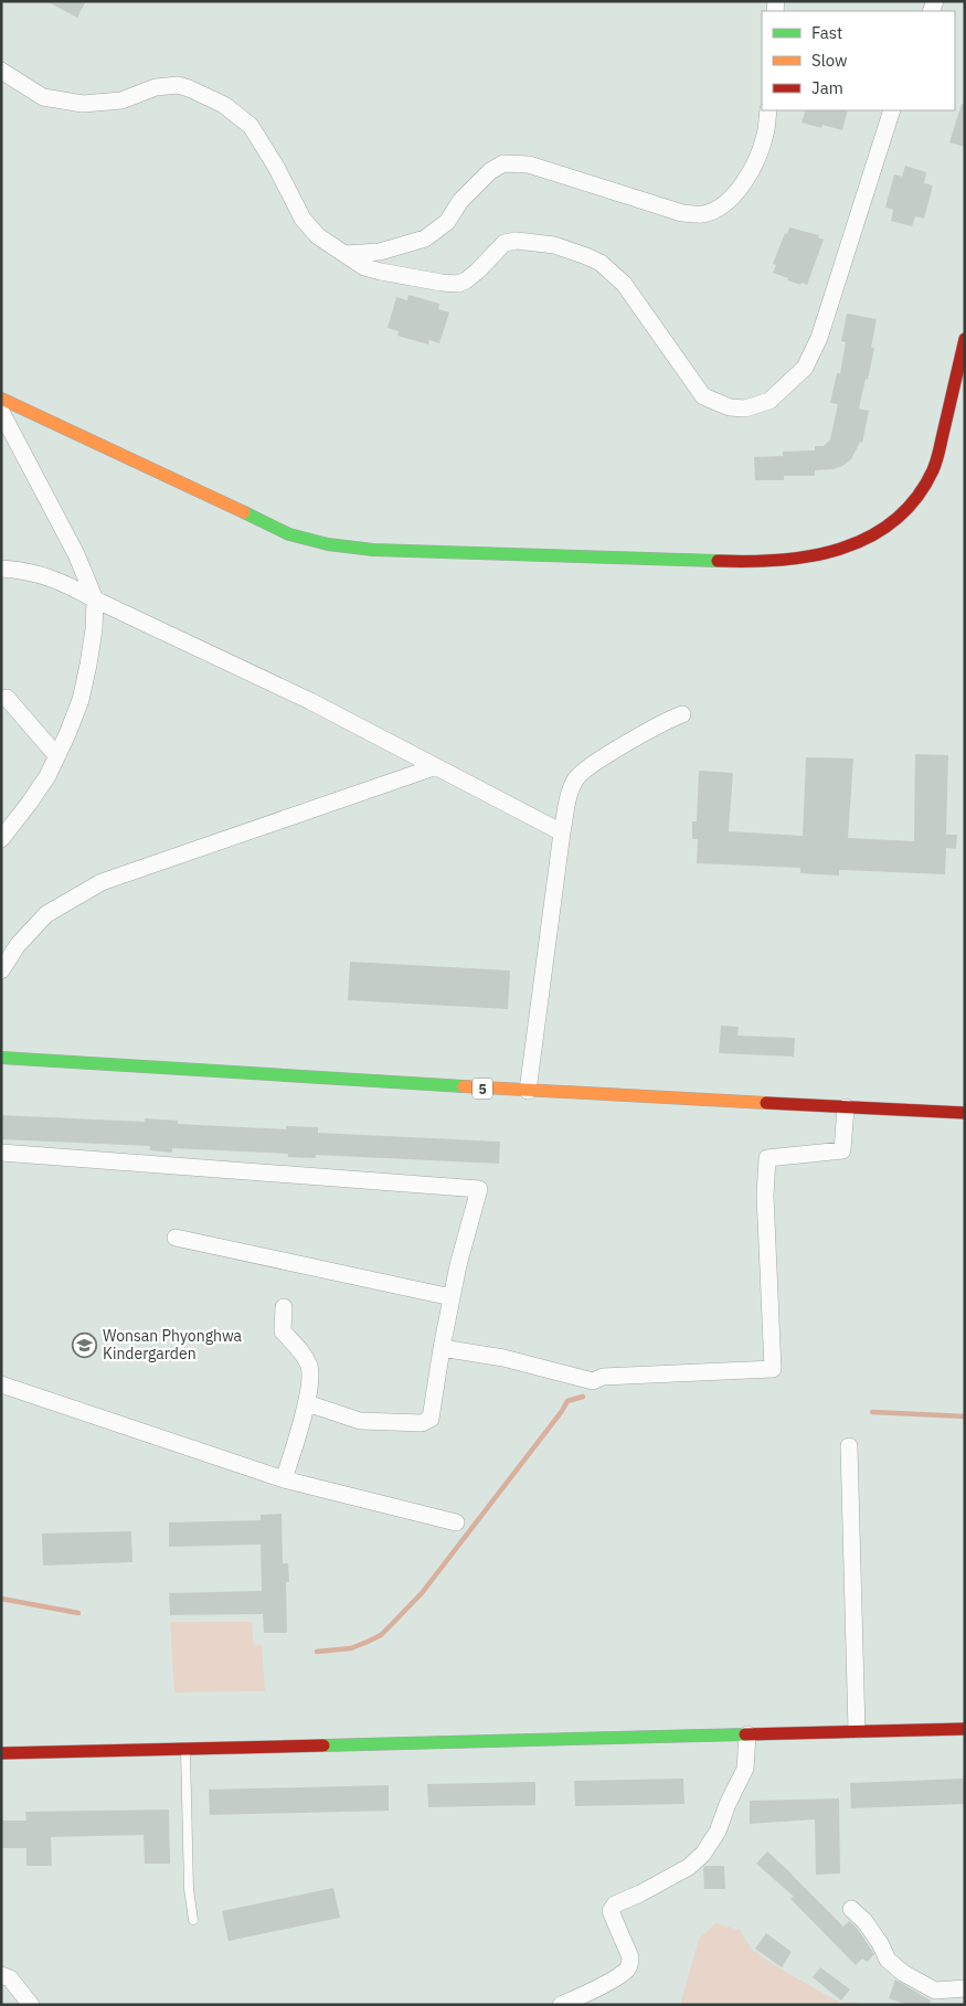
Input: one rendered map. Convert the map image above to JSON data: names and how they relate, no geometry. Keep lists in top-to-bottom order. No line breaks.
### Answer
{"streets":{"main road":["5"]},"places":{"school or university":["Wonsan Phyonghwa Kindergarden"]},"legend":["Fast","Slow","Jam"]}
